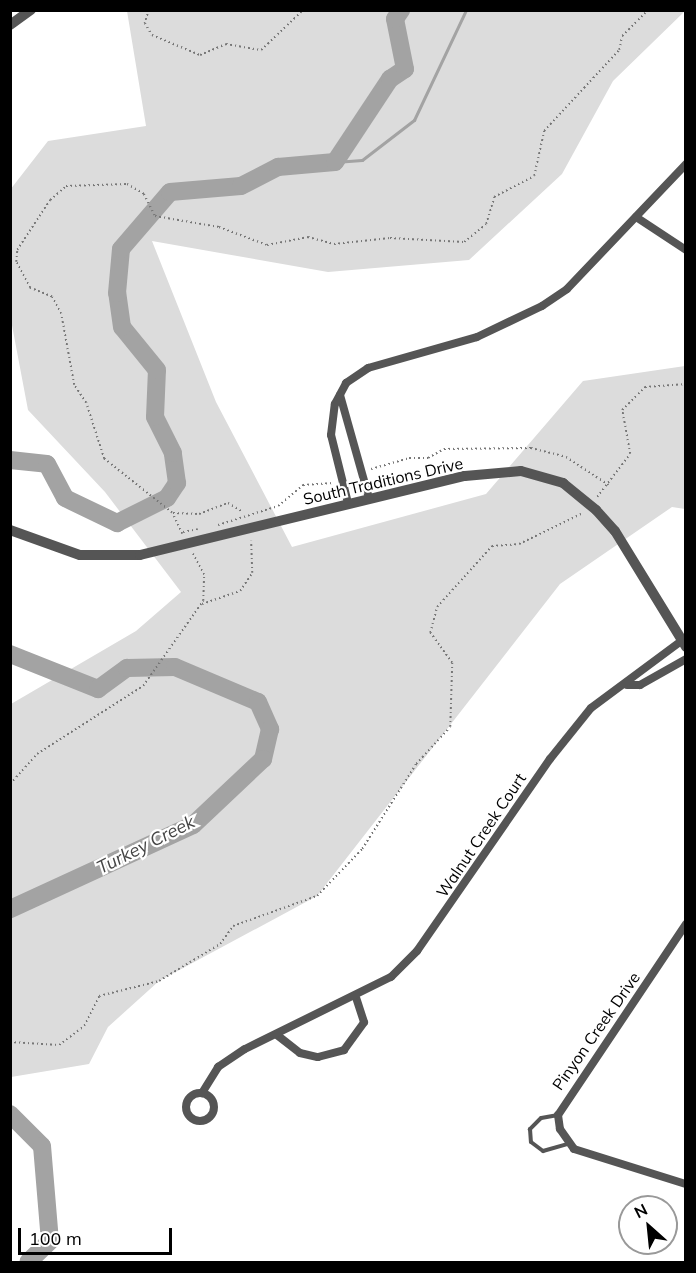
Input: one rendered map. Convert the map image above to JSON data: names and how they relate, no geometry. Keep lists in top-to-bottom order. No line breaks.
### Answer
{"streets":{"street":["South Traditions Drive","Walnut Creek Court","Pinyon Creek Drive"]},"crossings":[["South Traditions Drive","Walnut Creek Court"]],"water":["Turkey Creek"],"scale_bar":"100 m","north":"top left"}
